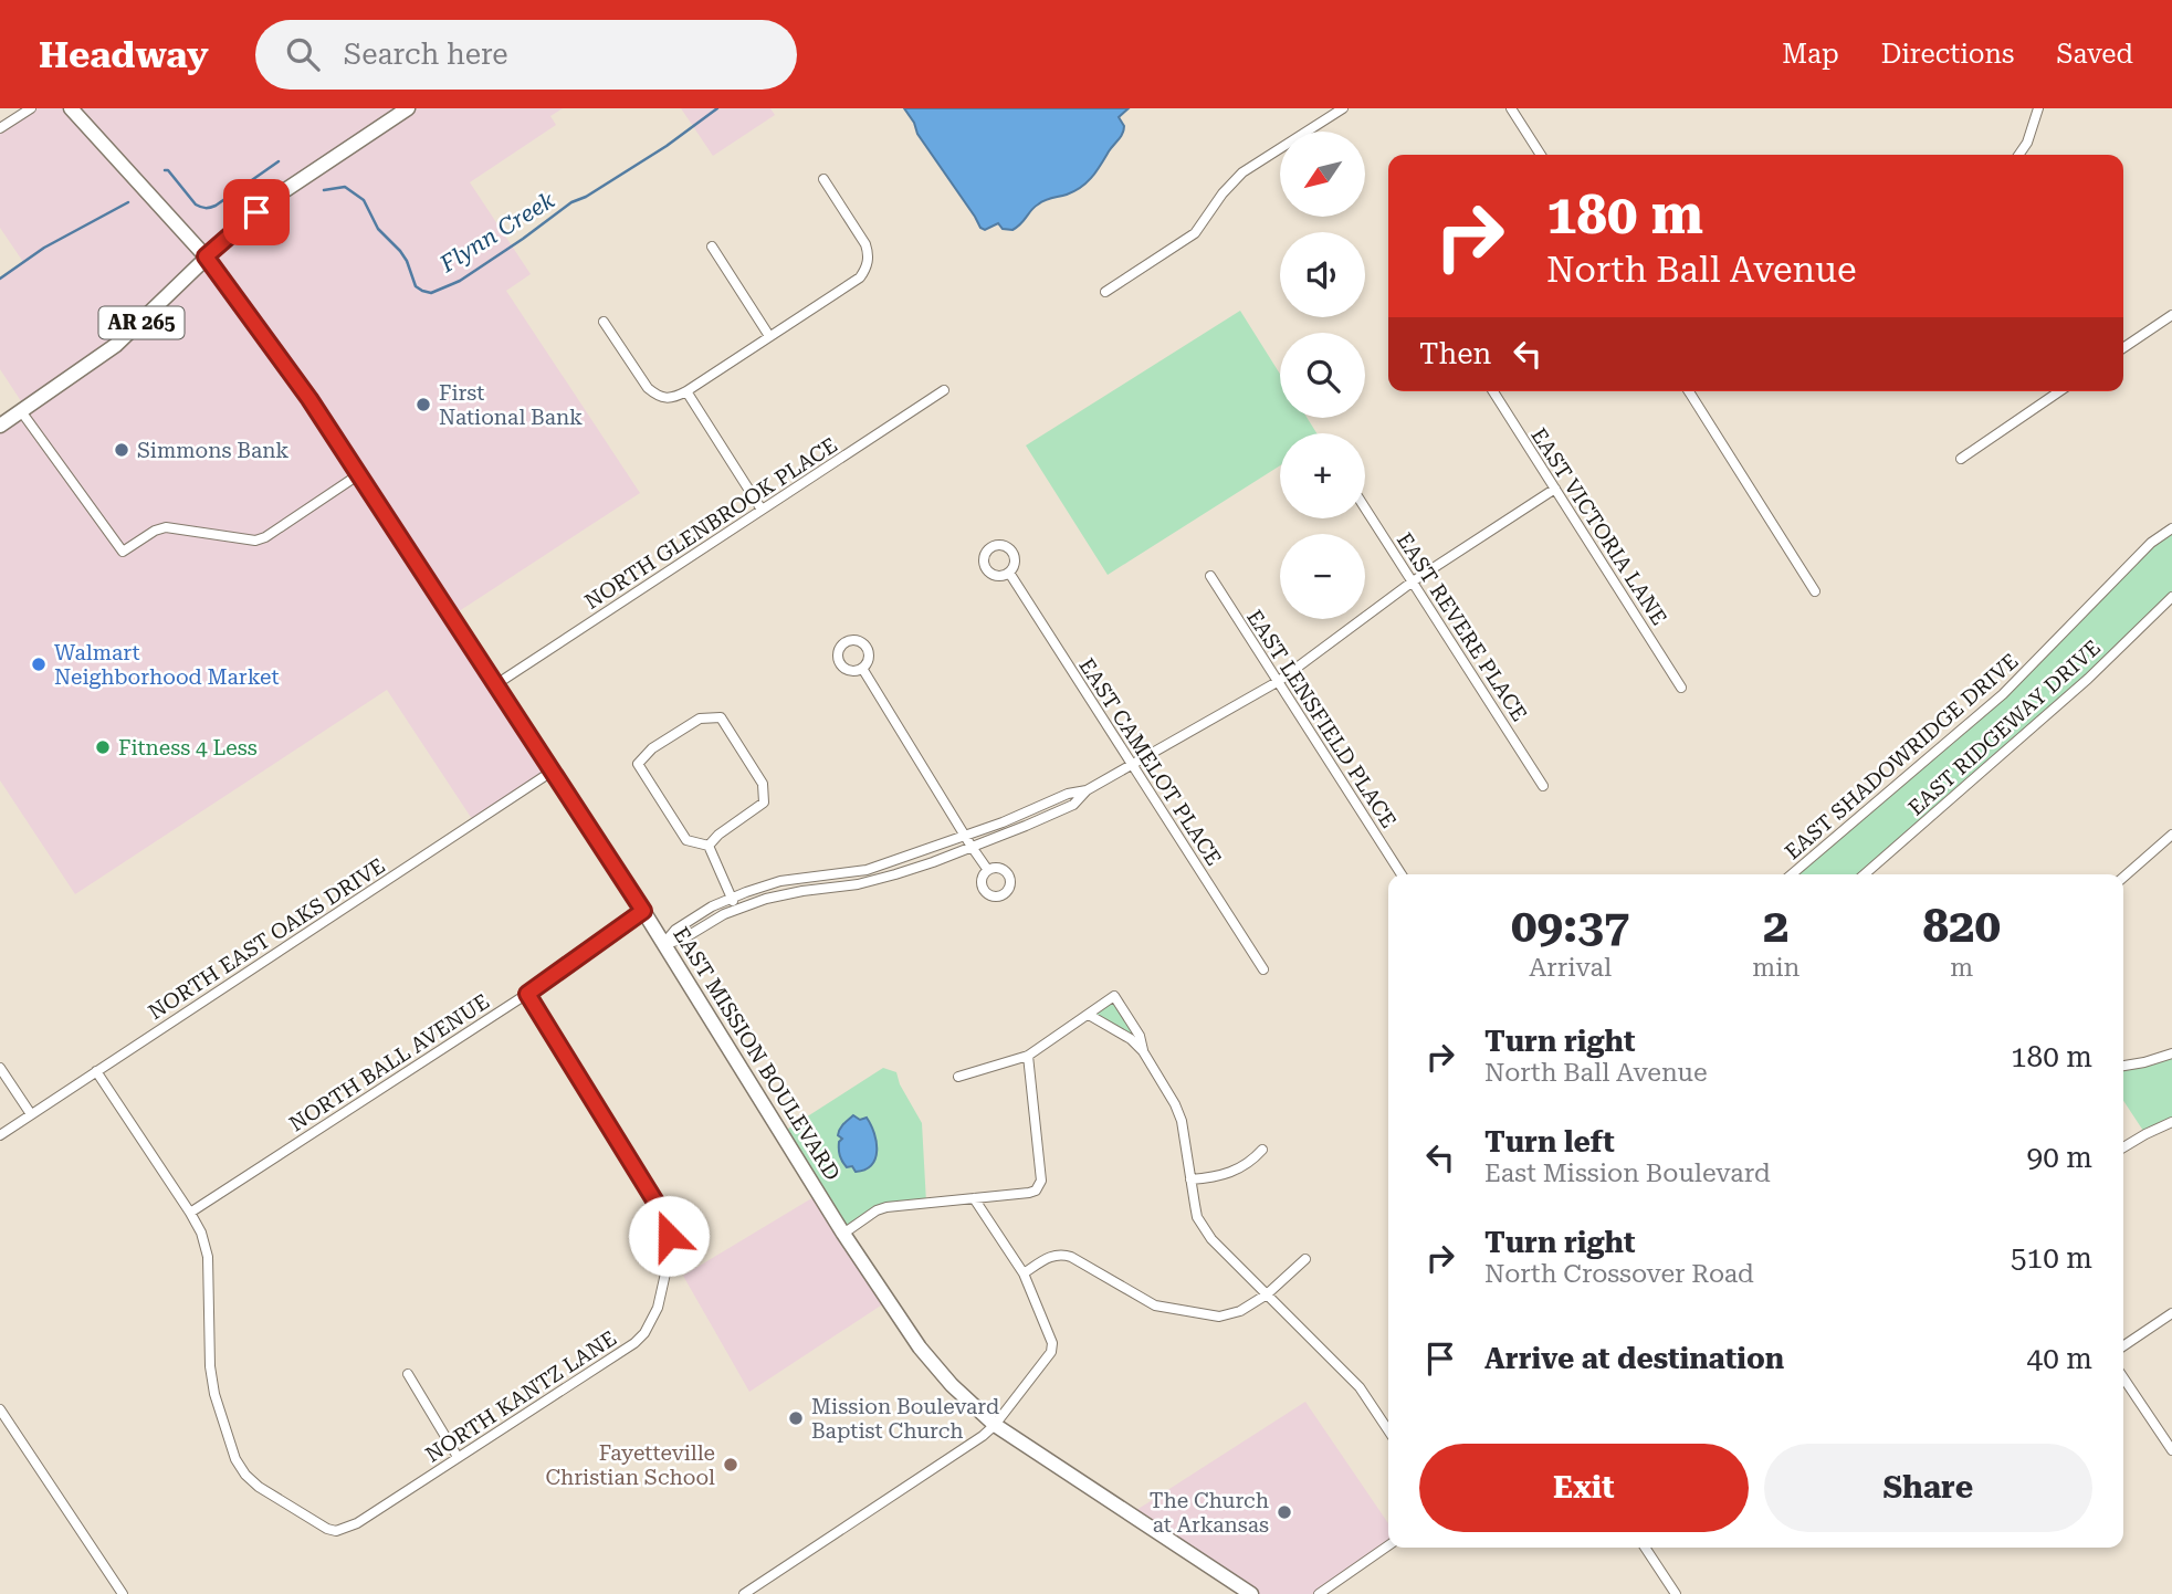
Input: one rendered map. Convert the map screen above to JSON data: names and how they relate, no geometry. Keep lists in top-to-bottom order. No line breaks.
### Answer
{"streets":{"main road":["AR 265","EAST MISSION BOULEVARD"],"street":["NORTH GLENBROOK PLACE","EAST VICTORIA LANE","EAST REVERE PLACE","EAST LENSFIELD PLACE","EAST RIDGEWAY DRIVE","EAST SHADOWRIDGE DRIVE","EAST CAMELOT PLACE","NORTH EAST OAKS DRIVE","NORTH BALL AVENUE","NORTH KANTZ LANE"]},"crossings":[["AR 265","EAST MISSION BOULEVARD"],["NORTH GLENBROOK PLACE","EAST MISSION BOULEVARD"],["NORTH EAST OAKS DRIVE","EAST MISSION BOULEVARD"],["EAST MISSION BOULEVARD","NORTH BALL AVENUE"],["NORTH BALL AVENUE","NORTH KANTZ LANE"]],"water":["Flynn Creek"],"places":["First National Bank","Simmons Bank","Walmart Neighborhood Market","Fitness 4 Less","Mission Boulevard Baptist Church","Fayetteville Christian School","The Church at Arkansas"],"north":"bottom left","page":{"header":"Headway","search":"Search here","nav":["Map","Directions","Saved"],"map_buttons":["+","−"],"turn":["180 m","North Ball Avenue"],"then":"Then","eta":["09:37","Arrival","2","min","820","m"],"list":[{"name":"Turn right","note":"North Ball Avenue","value":"180 m"},{"name":"Turn left","note":"East Mission Boulevard","value":"90 m"},{"name":"Turn right","note":"North Crossover Road","value":"510 m"},{"name":"Arrive at destination","value":"40 m"}],"buttons":["Exit","Share"]}}
